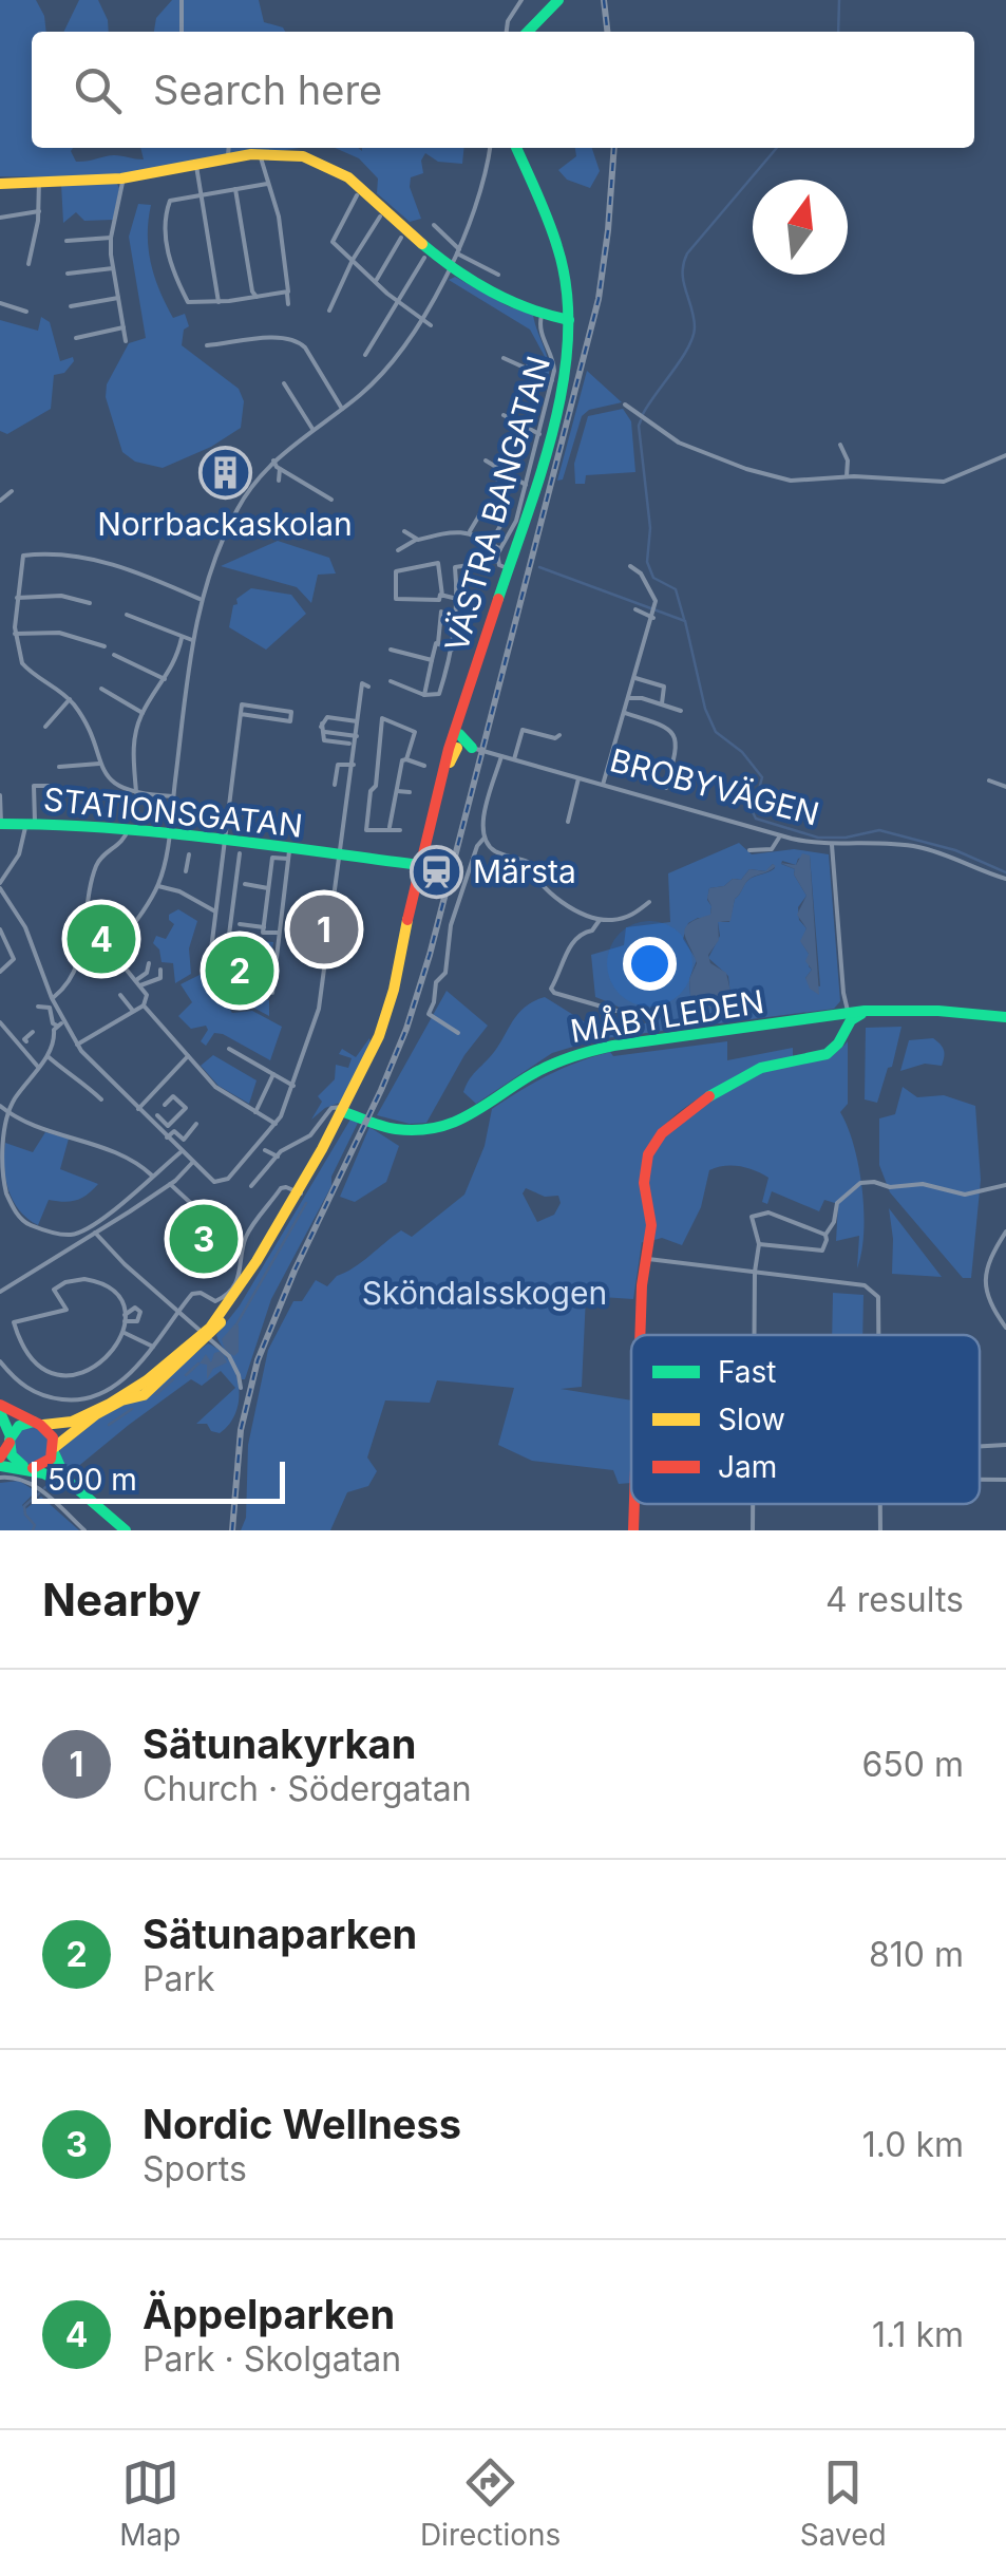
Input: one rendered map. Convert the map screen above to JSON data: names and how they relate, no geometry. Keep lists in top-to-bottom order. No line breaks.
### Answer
{"streets":{"street":["VÄSTRA BANGATAN","BROBYVÄGEN","STATIONSGATAN","MÅBYLEDEN"]},"crossings":[["VÄSTRA BANGATAN","BROBYVÄGEN"],["VÄSTRA BANGATAN","STATIONSGATAN"],["VÄSTRA BANGATAN","MÅBYLEDEN"]],"parks":["Sköndalsskogen"],"places":{"building":["Norrbackaskolan"],"station":["Märsta"]},"legend":["Fast","Slow","Jam"],"scale_bar":"500 m","north":"top","page":{"search":"Search here","pins":["1","4","2","3"],"scale":"500 m","heading":["Nearby","4 results"],"list":[{"mark":"1","name":"Sätunakyrkan","note":"Church · Södergatan","value":"650 m"},{"mark":"2","name":"Sätunaparken","note":"Park","value":"810 m"},{"mark":"3","name":"Nordic Wellness","note":"Sports","value":"1.0 km"},{"mark":"4","name":"Äppelparken","note":"Park · Skolgatan","value":"1.1 km"}],"nav":["Map","Directions","Saved"]}}
